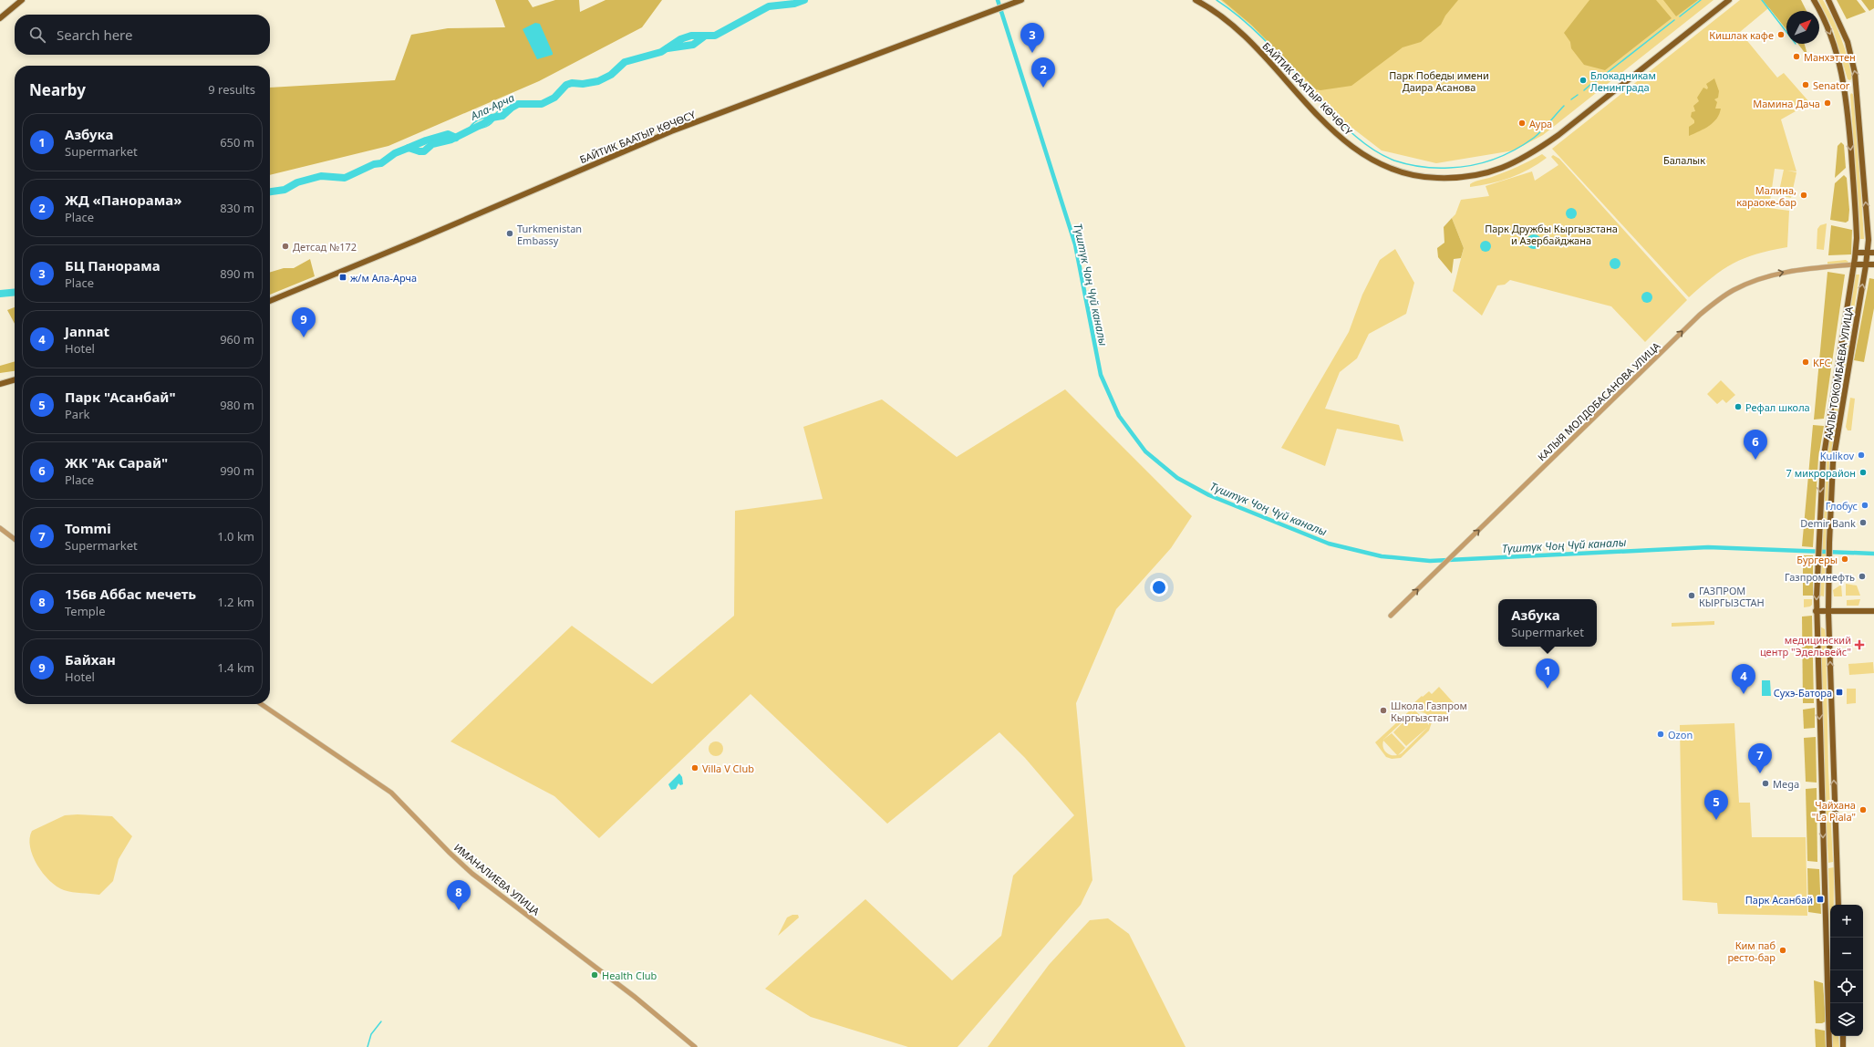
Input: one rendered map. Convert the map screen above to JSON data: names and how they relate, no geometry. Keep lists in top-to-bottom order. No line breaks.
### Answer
{"streets":{"main road":["БАЙТИК БААТЫР КӨЧӨСҮ","ААЛЫ ТОКОМБАЕВА УЛИЦА"],"street":["КАЛЫЯ МОЛДОБАСАНОВА УЛИЦА","ИМАНАЛИЕВА УЛИЦА"]},"crossings":[["ААЛЫ ТОКОМБАЕВА УЛИЦА","КАЛЫЯ МОЛДОБАСАНОВА УЛИЦА"]],"one_way":["КАЛЫЯ МОЛДОБАСАНОВА УЛИЦА"],"water":["Ала-Арча","Түштүк Чоң Чүй каналы"],"parks":["Парк Победы имени Даира Асанова","Балалык","Парк Дружбы Кыргызстана и Азербайджана"],"places":{"other":["Кишлак кафе","Манхэттен","Блокадникам Ленинграда","Senator","Мамина Дача","Аура","Малина, караоке-бар","Turkmenistan Embassy","Детсад №172","KFC","Рефал школа","Kulikov","7 микрорайон","Глобус","Demir Bank","Бургеры","Газпромнефть","ГАЗПРОМ КЫРГЫЗСТАН","Школа Газпром Кыргызстан","Ozon","Villa V Club","Mega","Чайхана \"La Piala\"","Ким паб ресто-бар","Health Club"],"transit":["ж/м Ала-Арча","Сухэ-Батора","Парк Асанбай"],"health":["медицинский центр \"Эдельвейс\""]},"north":"top right","page":{"search":"Search here","pins":["3","2","9","6","1","4","7","5","8"],"heading":["Nearby","9 results"],"list":[{"mark":"1","name":"Азбука","note":"Supermarket","value":"650 m"},{"mark":"2","name":"ЖД «Панорама»","note":"Place","value":"830 m"},{"mark":"3","name":"БЦ Панорама","note":"Place","value":"890 m"},{"mark":"4","name":"Jannat","note":"Hotel","value":"960 m"},{"mark":"5","name":"Парк \"Асанбай\"","note":"Park","value":"980 m"},{"mark":"6","name":"ЖК \"Ак Сарай\"","note":"Place","value":"990 m"},{"mark":"7","name":"Tommi","note":"Supermarket","value":"1.0 km"},{"mark":"8","name":"156в Аббас мечеть","note":"Temple","value":"1.2 km"},{"mark":"9","name":"Байхан","note":"Hotel","value":"1.4 km"}],"popup":["Азбука","Supermarket"],"map_buttons":["+","−"]}}
